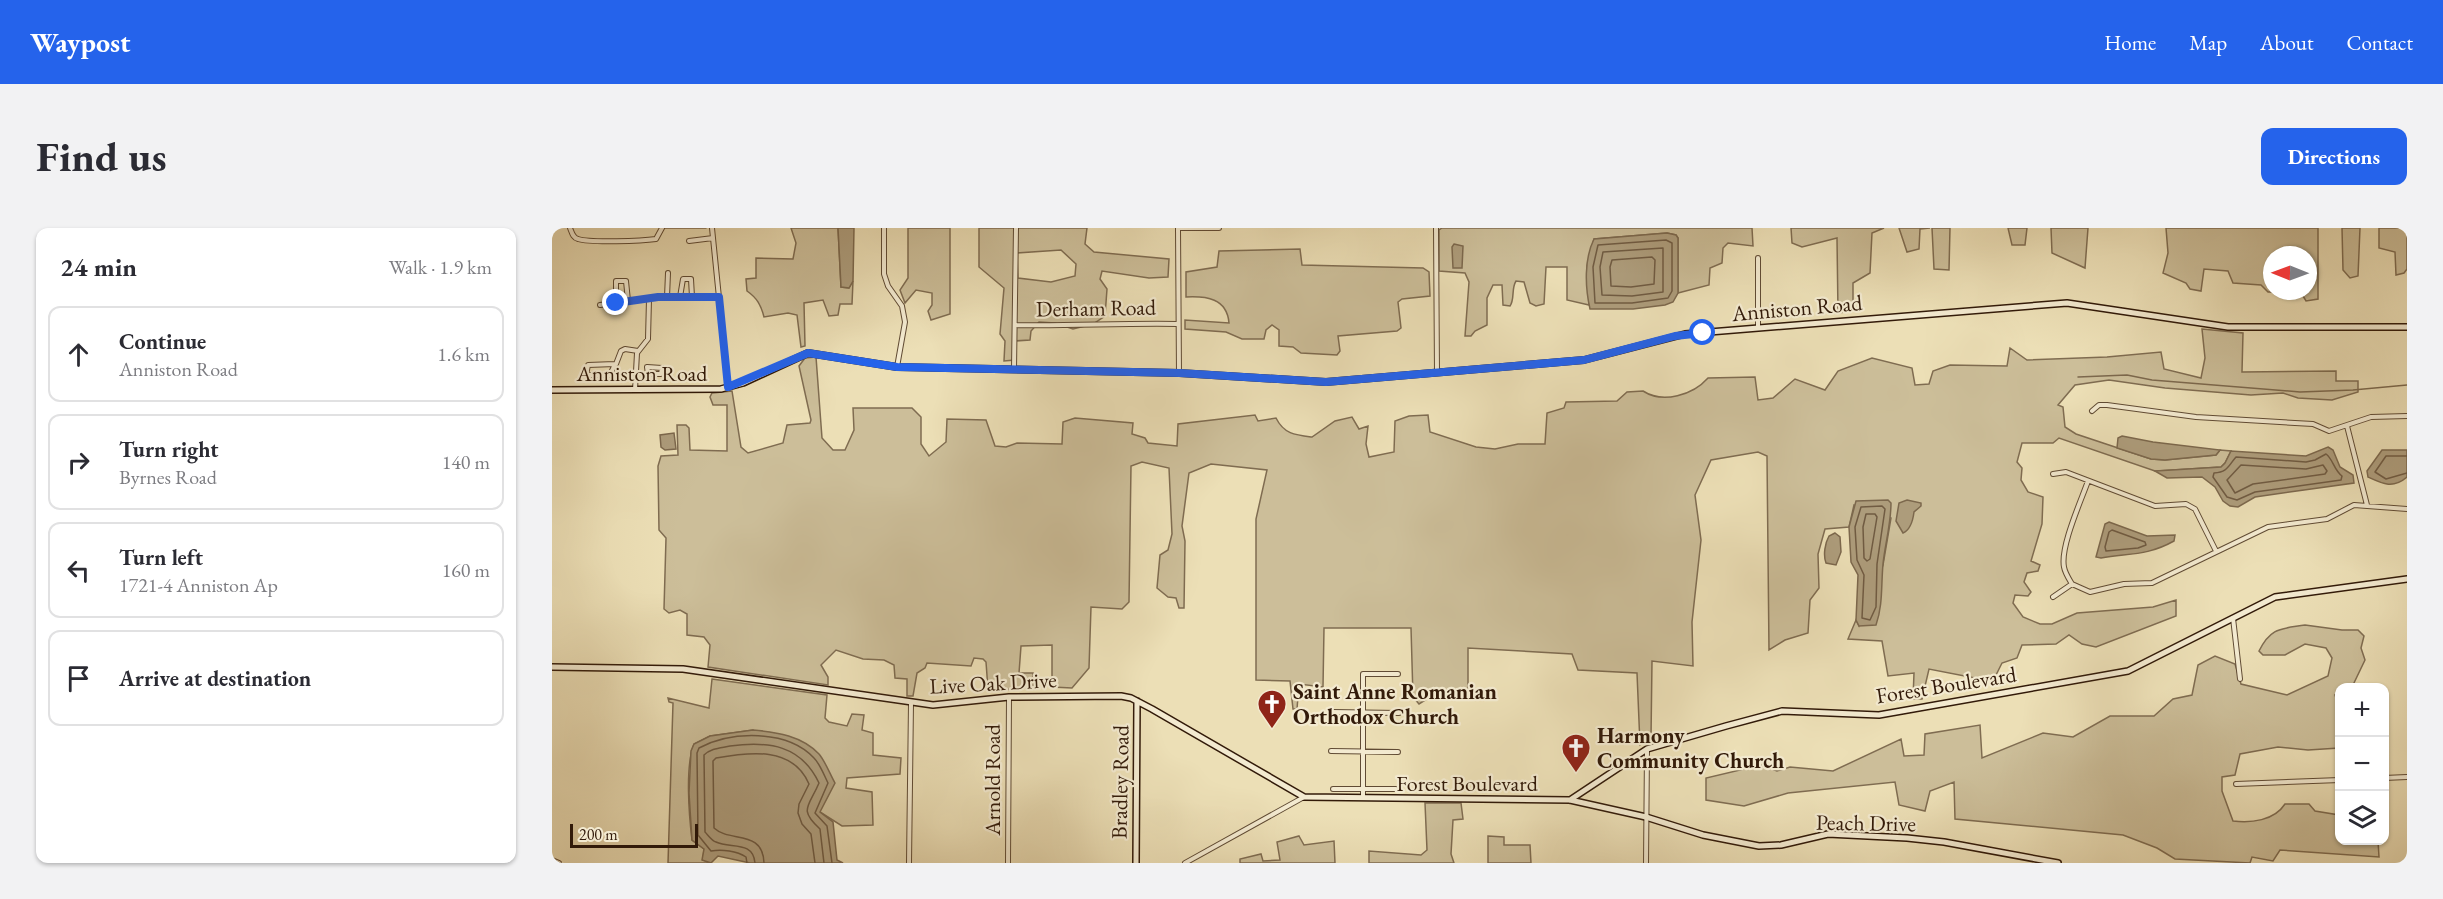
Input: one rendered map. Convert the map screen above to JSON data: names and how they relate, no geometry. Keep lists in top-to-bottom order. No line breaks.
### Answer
{"streets":{"street":["Derham Road","Anniston Road","Live Oak Drive","Forest Boulevard","Arnold Road","Bradley Road","Peach Drive"]},"crossings":[["Live Oak Drive","Forest Boulevard"],["Live Oak Drive","Arnold Road"],["Live Oak Drive","Bradley Road"],["Forest Boulevard","Peach Drive"]],"places":{"church":["Saint Anne Romanian Orthodox Church","Harmony Community Church"]},"scale_bar":"200 m","north":"left","page":{"header":"Waypost","nav":["Home","Map","About","Contact"],"buttons":"Directions","title":"Find us","heading":["24 min","Walk · 1.9 km"],"list":[["Continue","Anniston Road","1.6 km"],["Turn right","Byrnes Road","140 m"],["Turn left","1721-4 Anniston Ap","160 m"],"Arrive at destination"],"map_buttons":["+","−"],"scale":"200 m"}}
